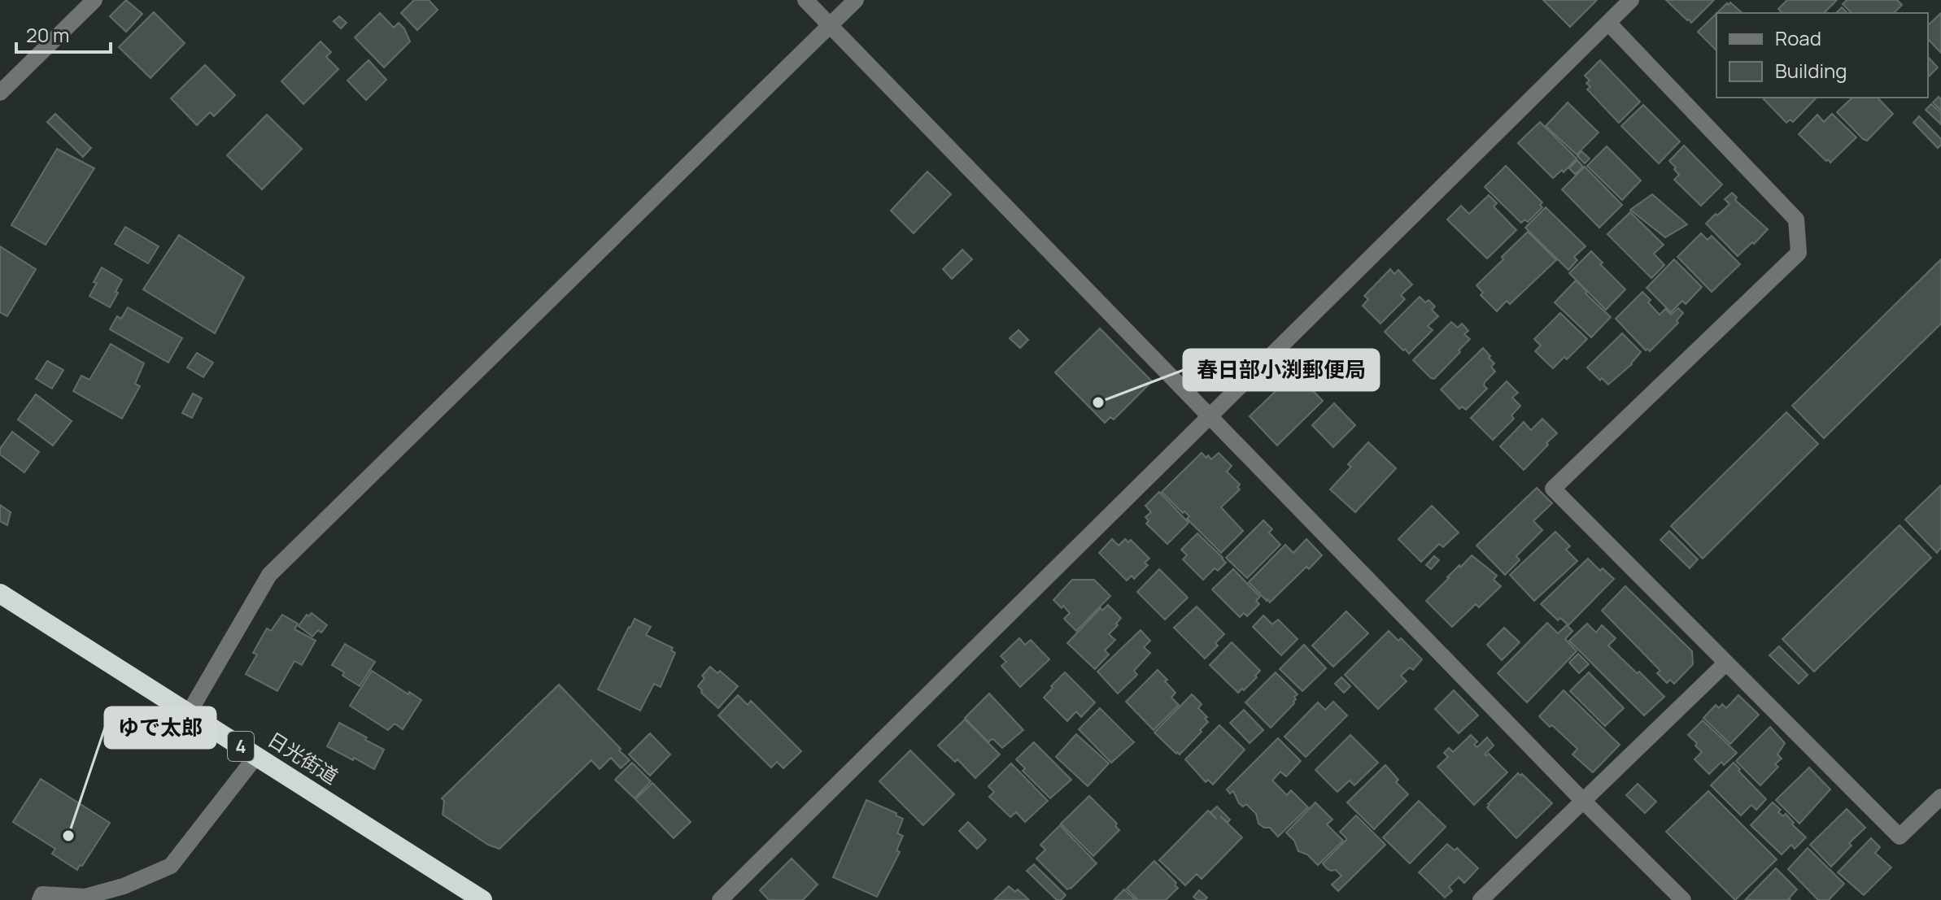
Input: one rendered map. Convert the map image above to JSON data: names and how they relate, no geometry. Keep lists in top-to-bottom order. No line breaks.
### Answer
{"streets":{"highway":["4","日光街道"]},"places":["春日部小渕郵便局","ゆで太郎"],"legend":["Road","Building"],"scale_bar":"20 m"}
